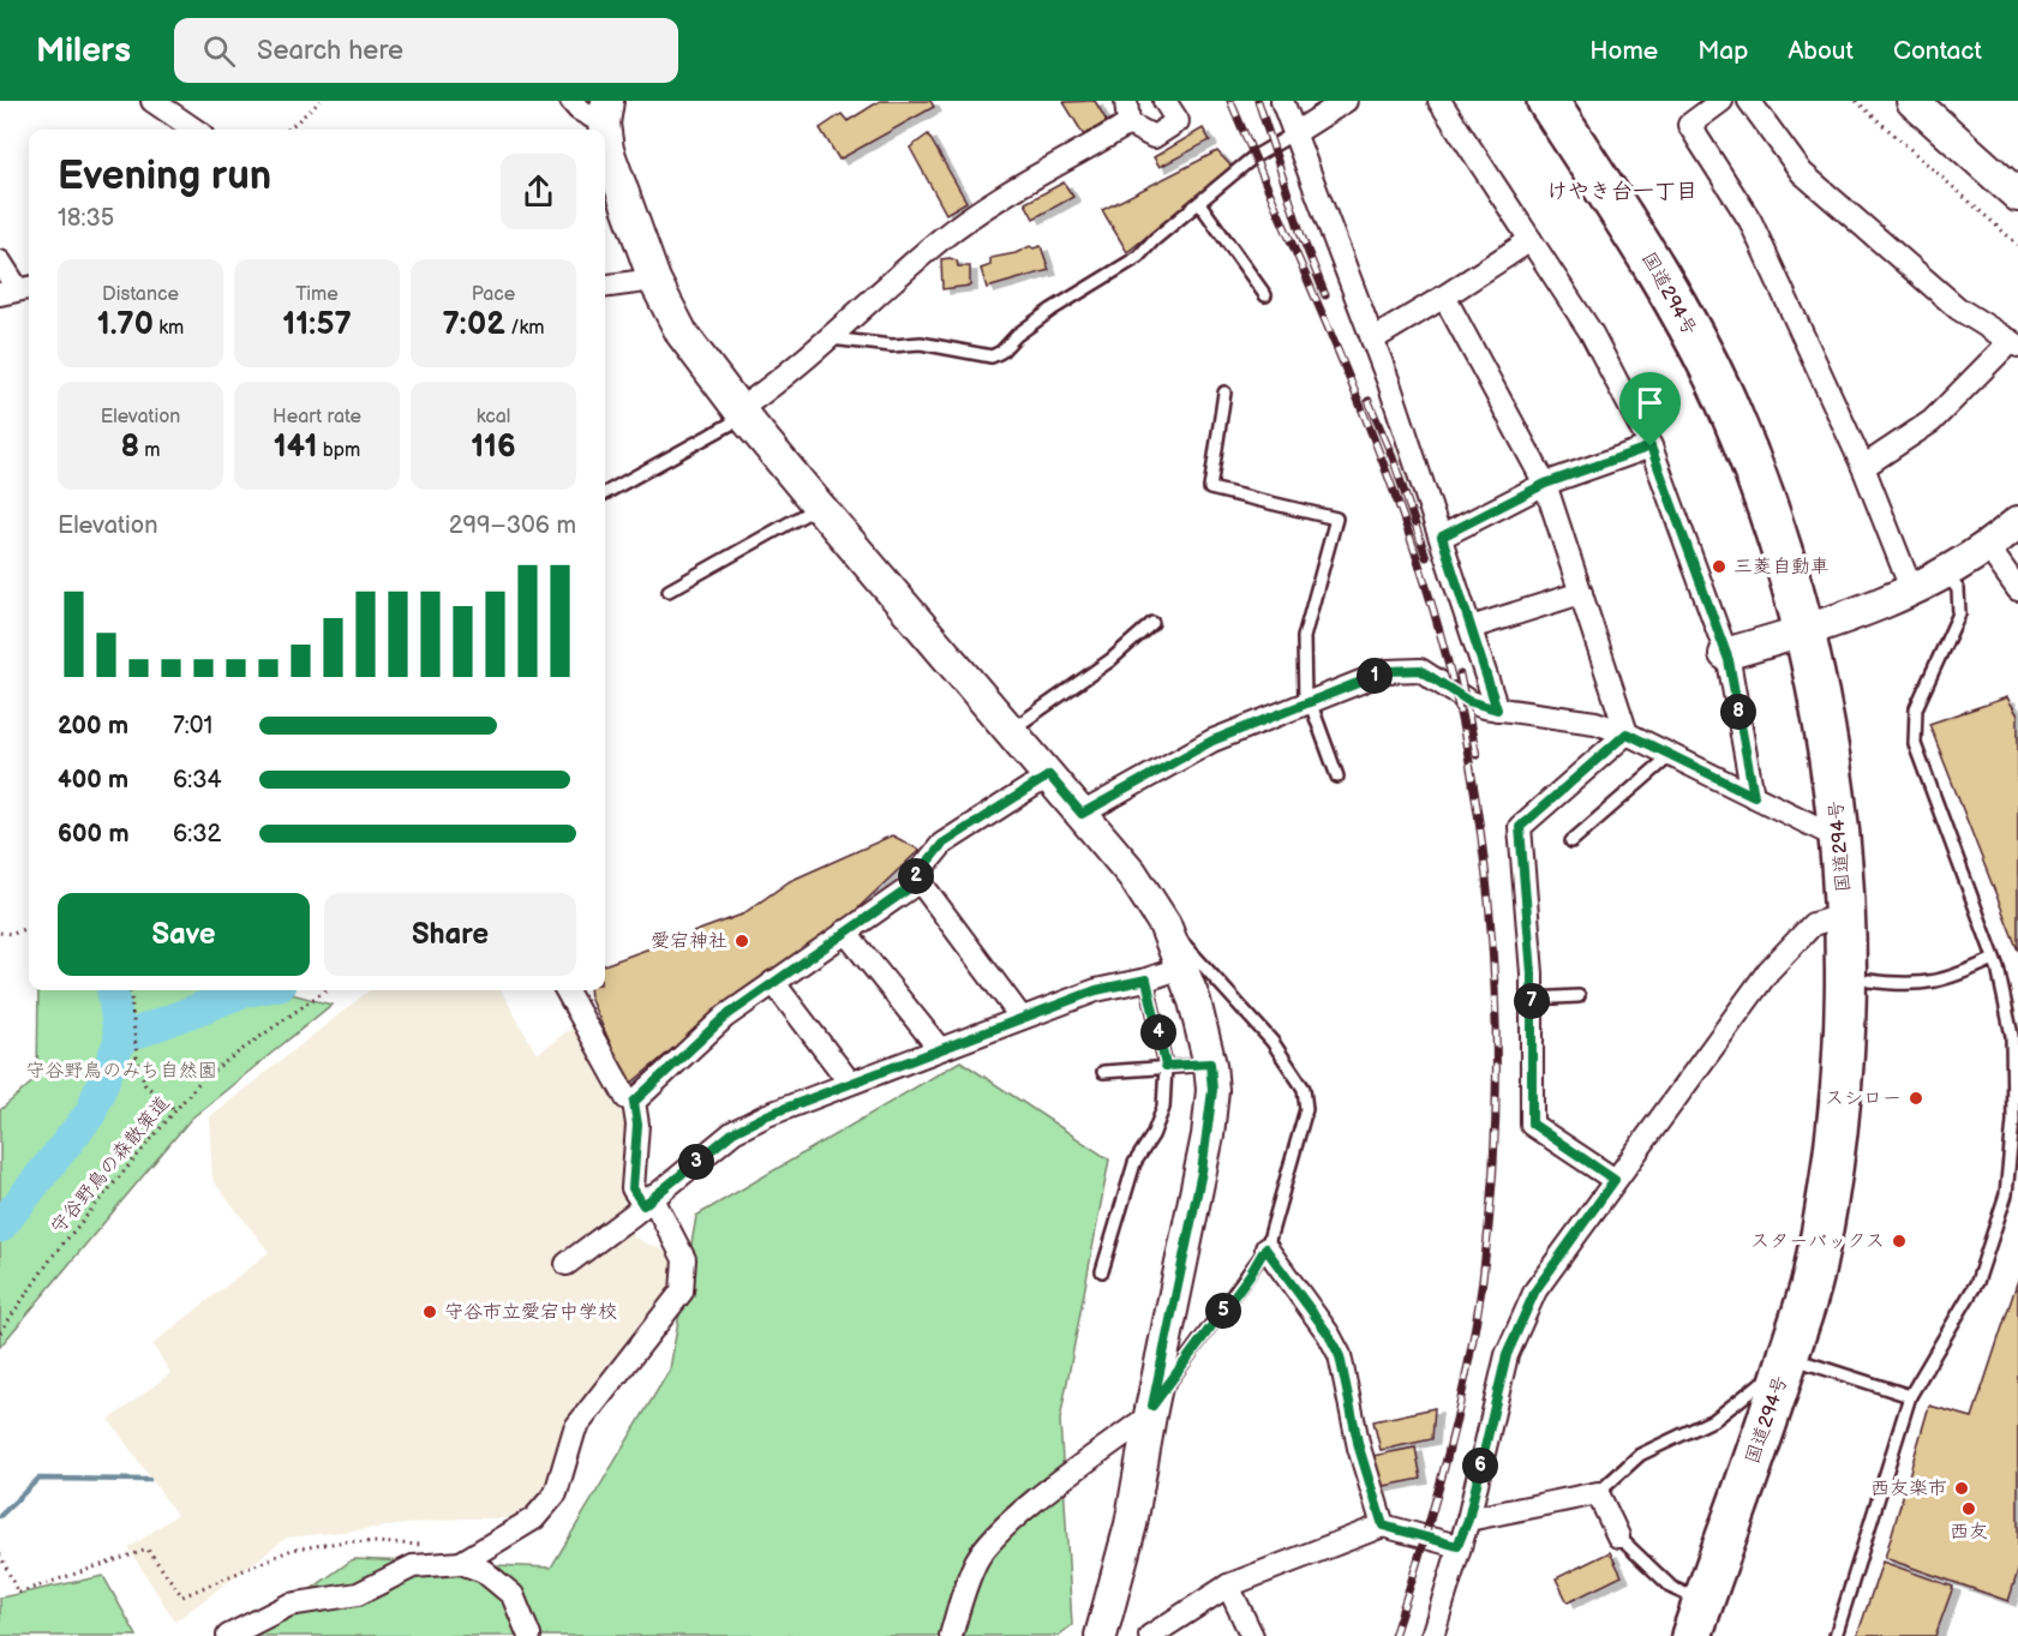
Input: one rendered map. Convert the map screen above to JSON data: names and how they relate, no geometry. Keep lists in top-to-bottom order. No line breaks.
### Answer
{"streets":{"highway":["国道294号"],"path":["守谷野鳥の森散策道"]},"districts":["けやき台一丁目"],"parks":["守谷野鳥のみち自然園"],"places":["三菱自動車","愛宕神社","スシロー","スターバックス","守谷市立愛宕中学校","西友楽市","西友"],"page":{"header":"Milers","search":"Search here","nav":["Home","Map","About","Contact"],"heading":["Evening run","18:35"],"stats":[["Distance","1.70 km"],["Time","11:57"],["Pace","7:02 /km"],["Elevation","8 m"],["Heart rate","141 bpm"],["kcal","116"]],"chart":["Elevation","299–306 m"],"pins":["1","8","2","7","4","3","5","6"],"list":[{"name":"200 m","note":"7:01"},{"name":"400 m","note":"6:34"},{"name":"600 m","note":"6:32"}],"buttons":["Save","Share"]}}
